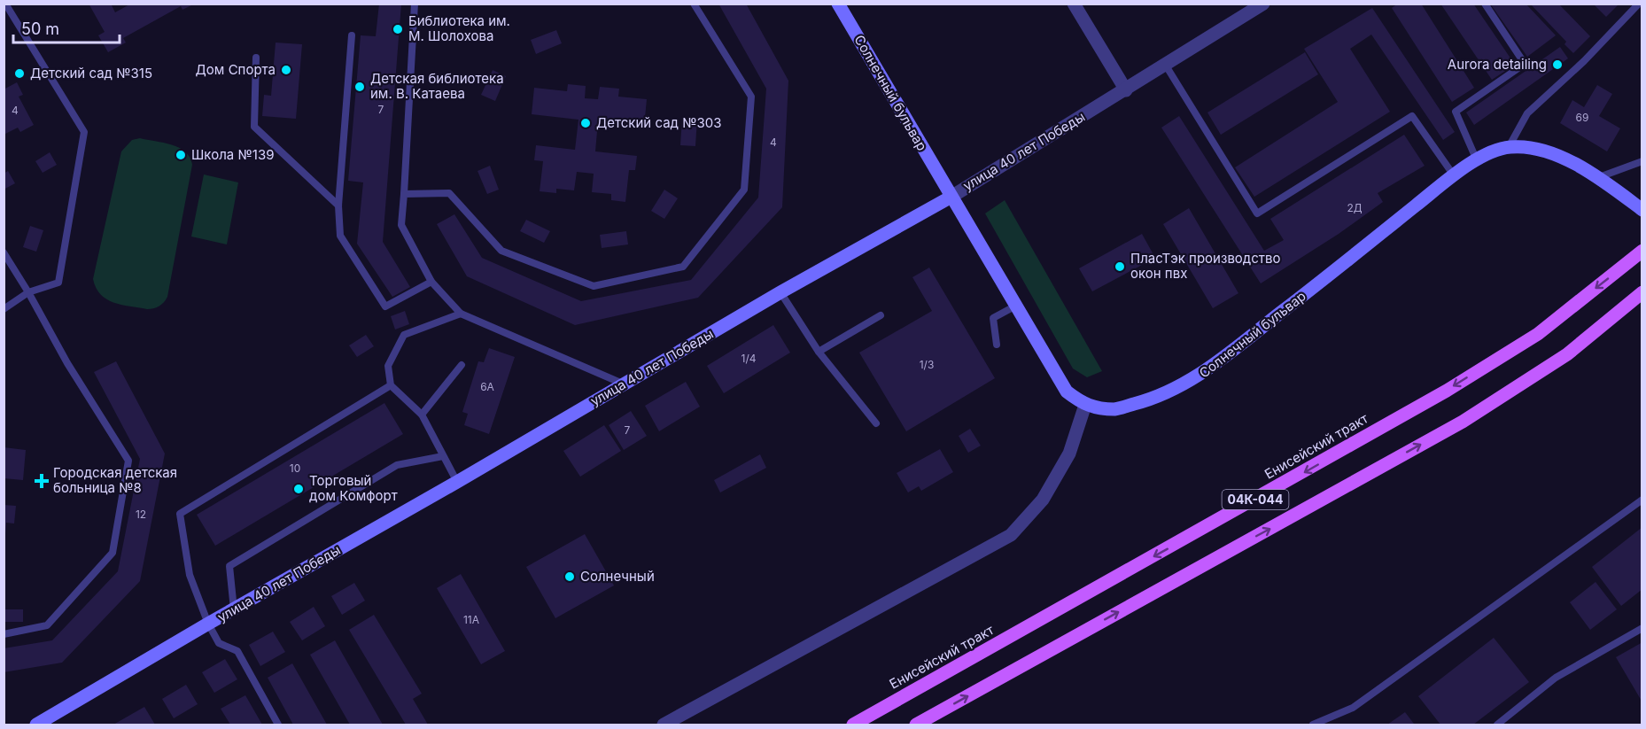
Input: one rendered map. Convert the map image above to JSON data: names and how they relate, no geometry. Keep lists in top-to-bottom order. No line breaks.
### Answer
{"streets":{"main road":["Солнечный бульвар","улица 40 лет Победы","Енисейский тракт","04К-044"]},"crossings":[["Солнечный бульвар","улица 40 лет Победы"]],"places":{"other":["Библиотека им. М. Шолохова","Aurora detailing","Дом Спорта","Детский сад №315","Детская библиотека им. В. Катаева","Детский сад №303","Школа №139","ПласТэк производство окон пвх","Торговый дом Комфорт","Солнечный"],"health":["Городская детская больница №8"]},"house_numbers":["7","4","69","4","2Д","1/4","1/3","6А","7","10","12","11А"],"scale_bar":"50 m"}
